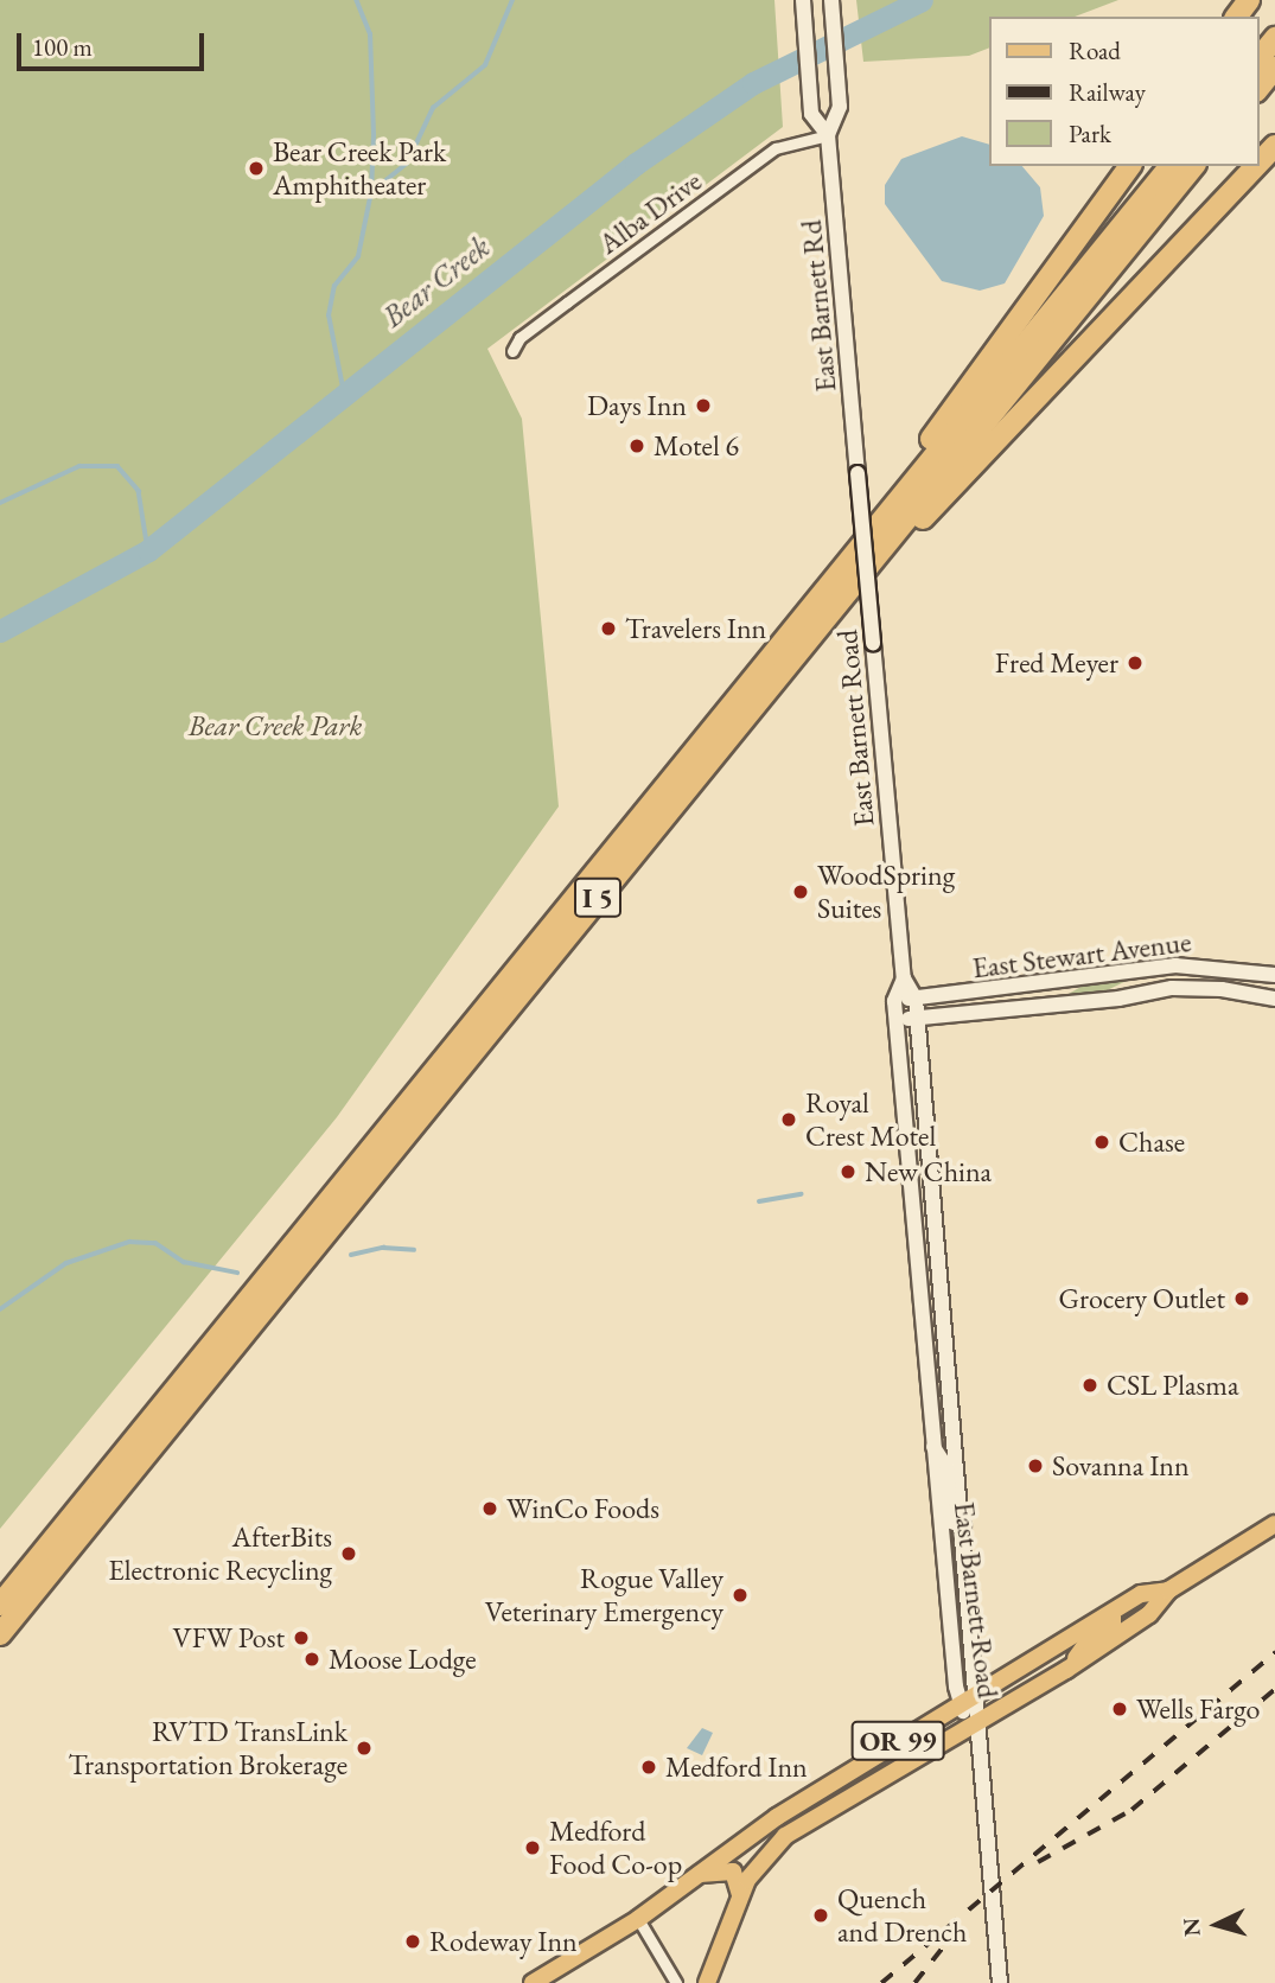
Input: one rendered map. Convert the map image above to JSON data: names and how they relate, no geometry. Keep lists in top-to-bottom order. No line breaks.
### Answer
{"streets":{"highway":["I 5"],"main road":["East Barnett Rd","East Barnett Road","East Stewart Avenue","OR 99"],"street":["Alba Drive"]},"crossings":[["Alba Drive","East Barnett Rd"],["East Barnett Rd","East Barnett Road"],["East Barnett Road","East Stewart Avenue"],["East Barnett Road","OR 99"]],"water":["Bear Creek"],"parks":["Bear Creek Park"],"places":["Bear Creek Park Amphitheater","Days Inn","Motel 6","Travelers Inn","Fred Meyer","WoodSpring Suites","Royal Crest Motel","Chase","New China","Grocery Outlet","CSL Plasma","Sovanna Inn","WinCo Foods","AfterBits Electronic Recycling","Rogue Valley Veterinary Emergency","VFW Post","Moose Lodge","Wells Fargo","RVTD TransLink Transportation Brokerage","Medford Inn","Medford Food Co-op","Quench and Drench","Rodeway Inn"],"legend":["Road","Railway","Park"],"scale_bar":"100 m","north":"left"}
